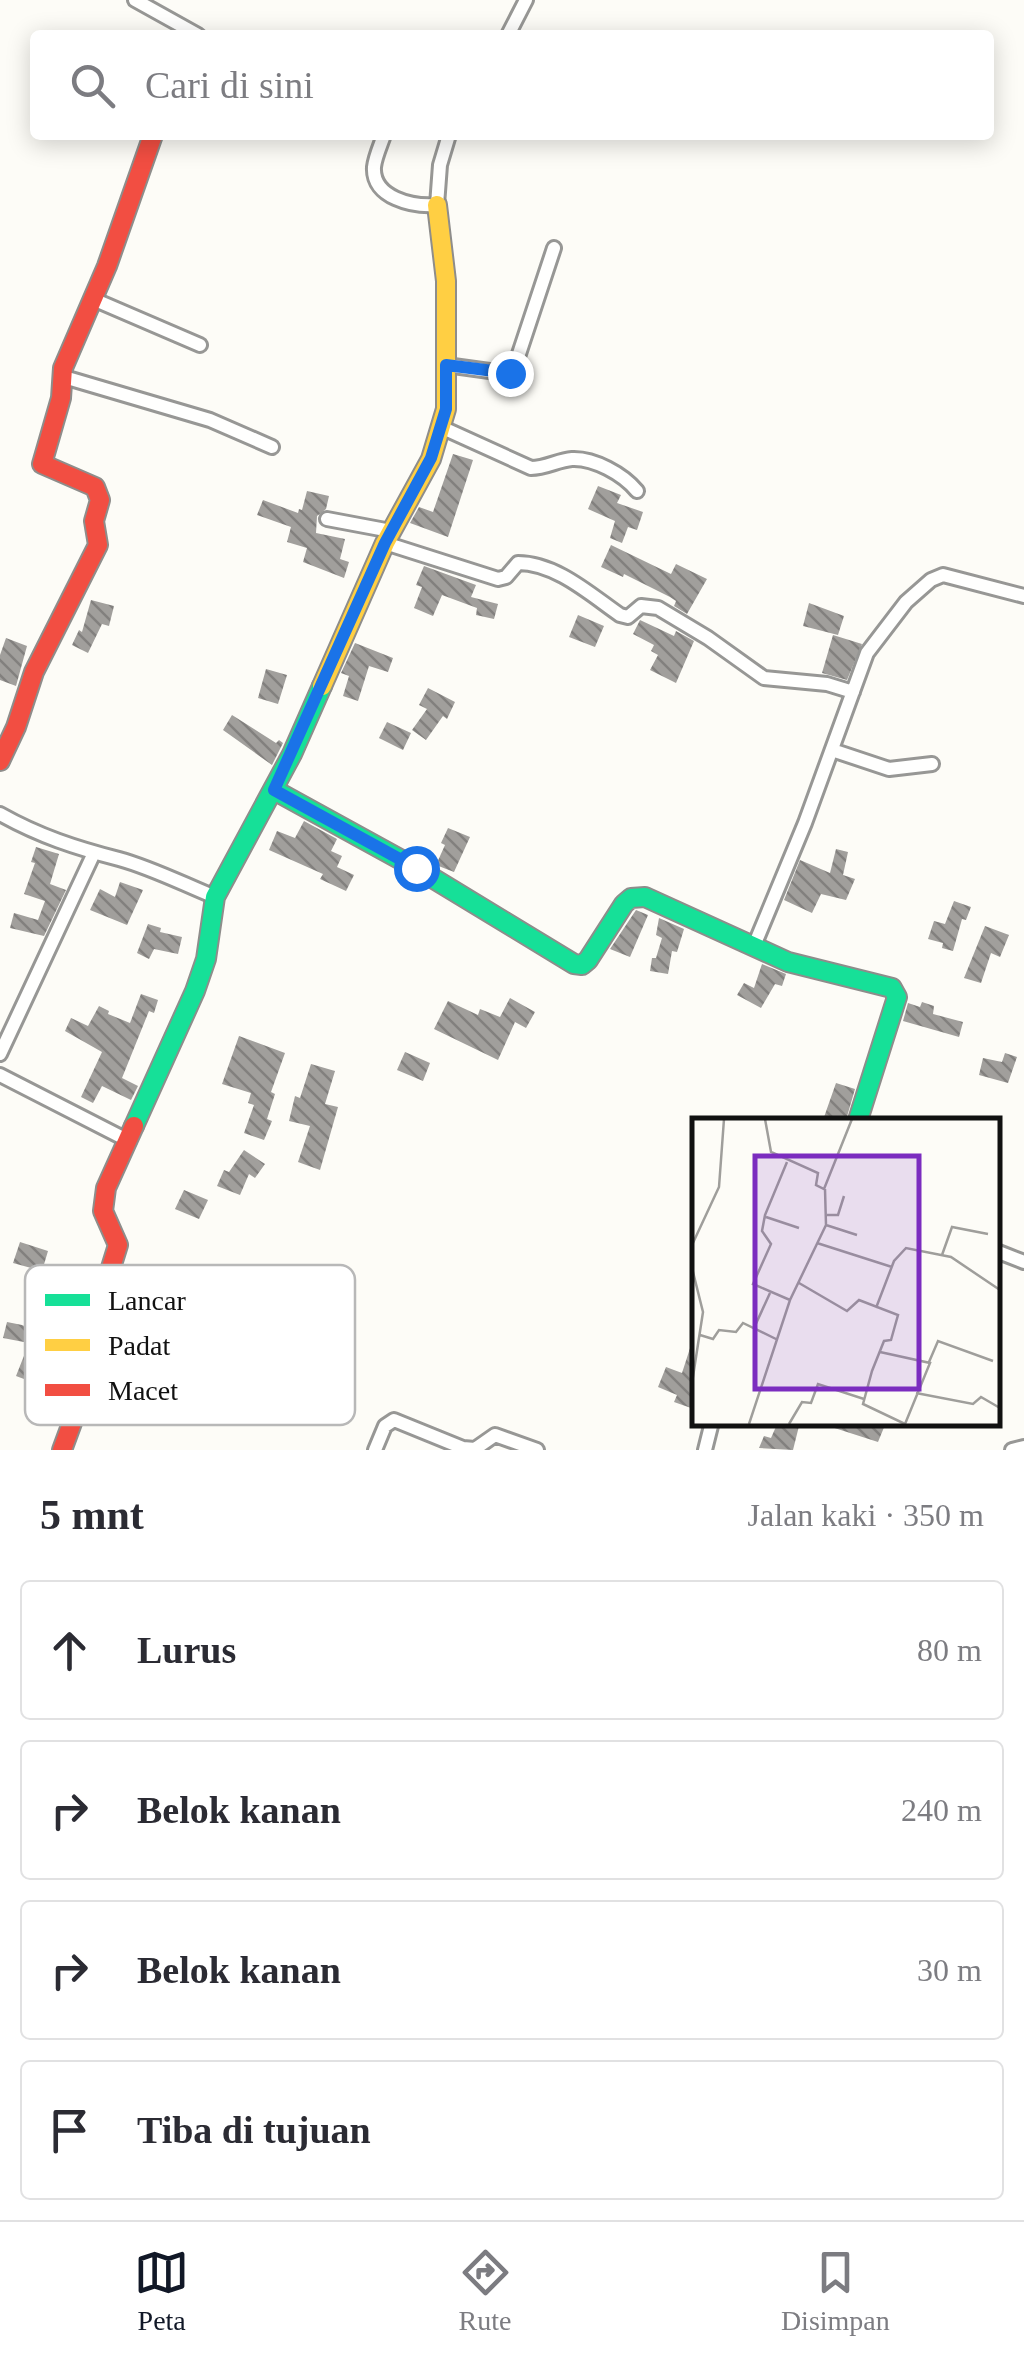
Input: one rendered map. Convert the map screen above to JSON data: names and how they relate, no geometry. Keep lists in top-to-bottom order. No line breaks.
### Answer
{"legend":["Lancar","Padat","Macet"],"page":{"search":"Cari di sini","heading":["5 mnt","Jalan kaki · 350 m"],"list":[["Lurus","80 m"],["Belok kanan","240 m"],["Belok kanan","30 m"],"Tiba di tujuan"],"nav":["Peta","Rute","Disimpan"]}}
